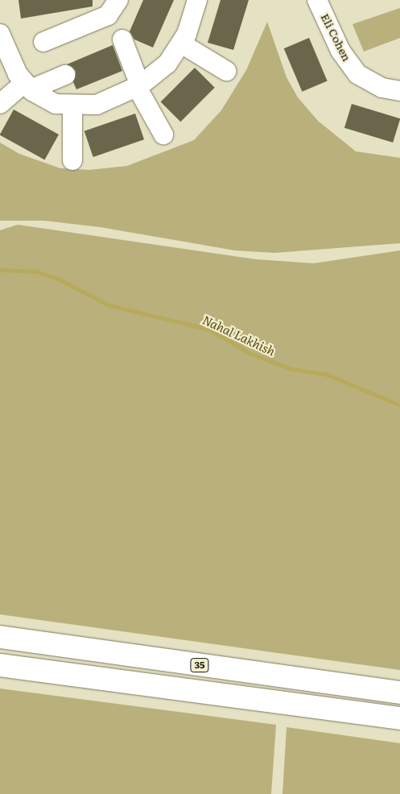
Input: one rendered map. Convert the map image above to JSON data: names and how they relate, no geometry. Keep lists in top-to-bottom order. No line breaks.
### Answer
{"streets":{"highway":["35"],"street":["Eli Cohen"]},"water":["Nahal Lakhish"]}
